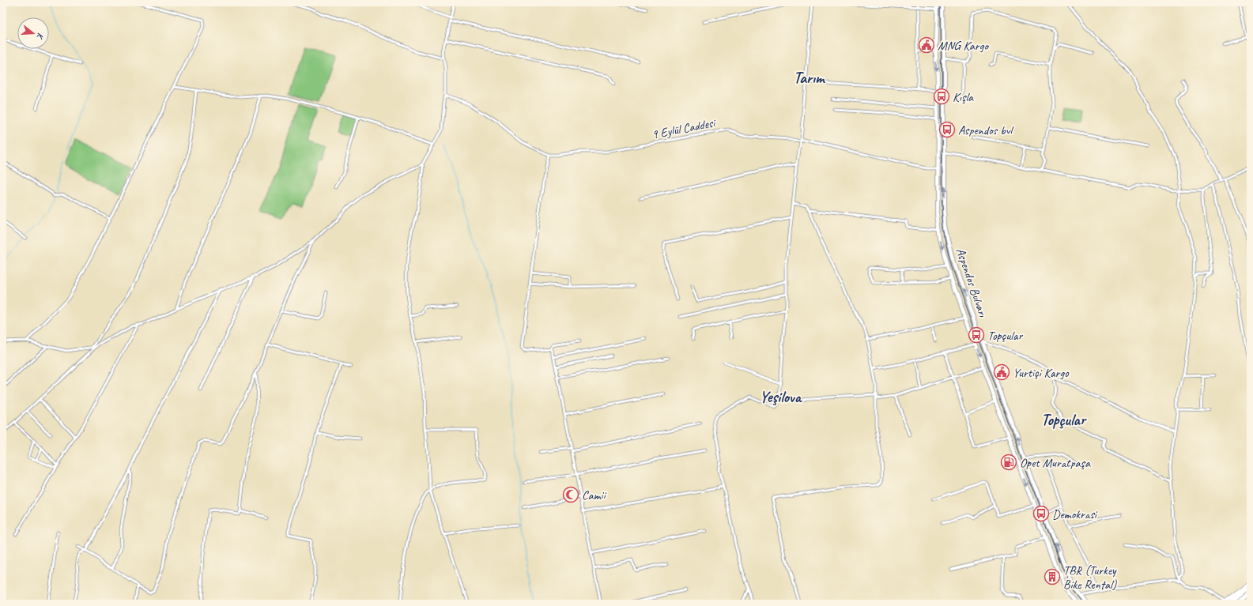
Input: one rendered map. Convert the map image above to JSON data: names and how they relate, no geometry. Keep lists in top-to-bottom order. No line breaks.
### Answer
{"streets":{"main road":["Aspendos Bulvarı"],"street":["9 Eylül Caddesi"]},"crossings":[["9 Eylül Caddesi","Aspendos Bulvarı"]],"districts":["Tarım","Yeşilova","Topçular"],"places":{"public building":["MNG Kargo","Yurtiçi Kargo"],"bus stop":["Kışla","Aspendos bvl","Topçular","Demokrasi"],"fuel station":["Opet Muratpaşa"],"mosque":["Camii"],"building":["TBR (Turkey Bike Rental)"]},"north":"right"}
